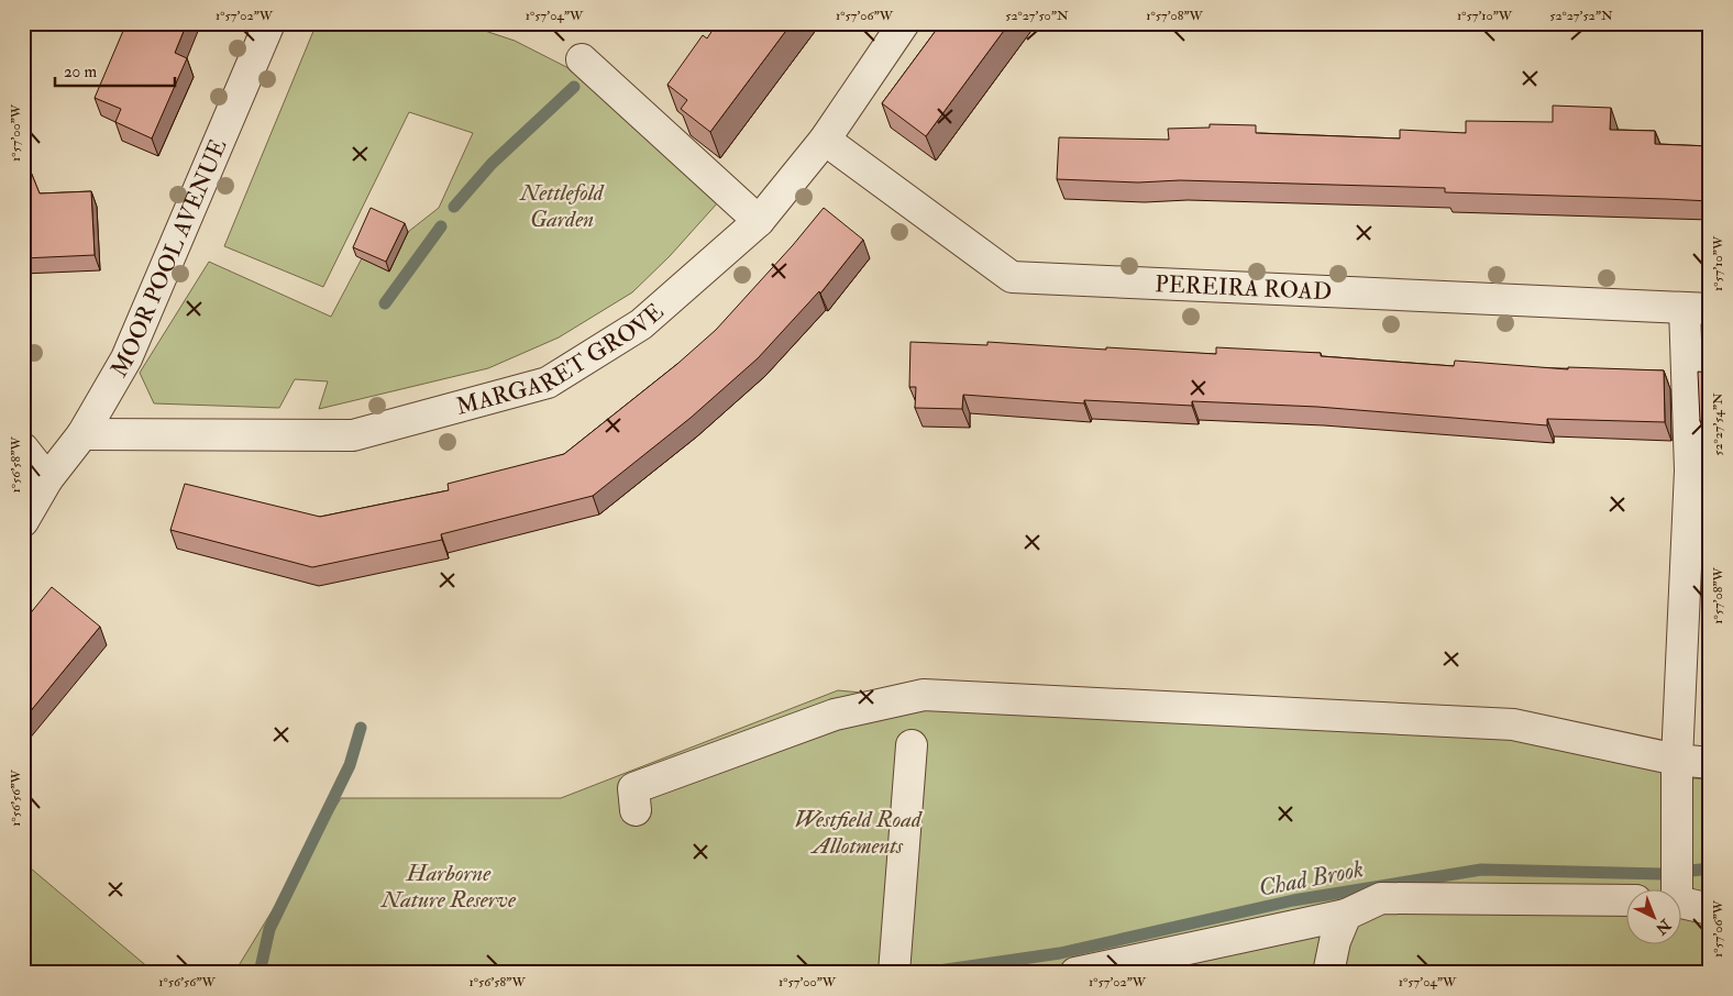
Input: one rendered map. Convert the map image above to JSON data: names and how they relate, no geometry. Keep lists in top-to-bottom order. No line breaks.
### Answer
{"streets":{"street":["MOOR POOL AVENUE","PEREIRA ROAD","MARGARET GROVE"]},"crossings":[["MOOR POOL AVENUE","MARGARET GROVE"],["PEREIRA ROAD","MARGARET GROVE"]],"water":["Chad Brook"],"parks":["Nettlefold Garden","Westfield Road Allotments","Harborne Nature Reserve"],"scale_bar":"20 m","north":"bottom right","coordinates":["1°57'02\"W","1°57'04\"W","1°57'06\"W","52°27'50\"N","1°57'08\"W","1°57'10\"W","52°27'52\"N","1°57'00\"W","52°27'54\"N","1°56'58\"W","1°56'56\"W"]}
